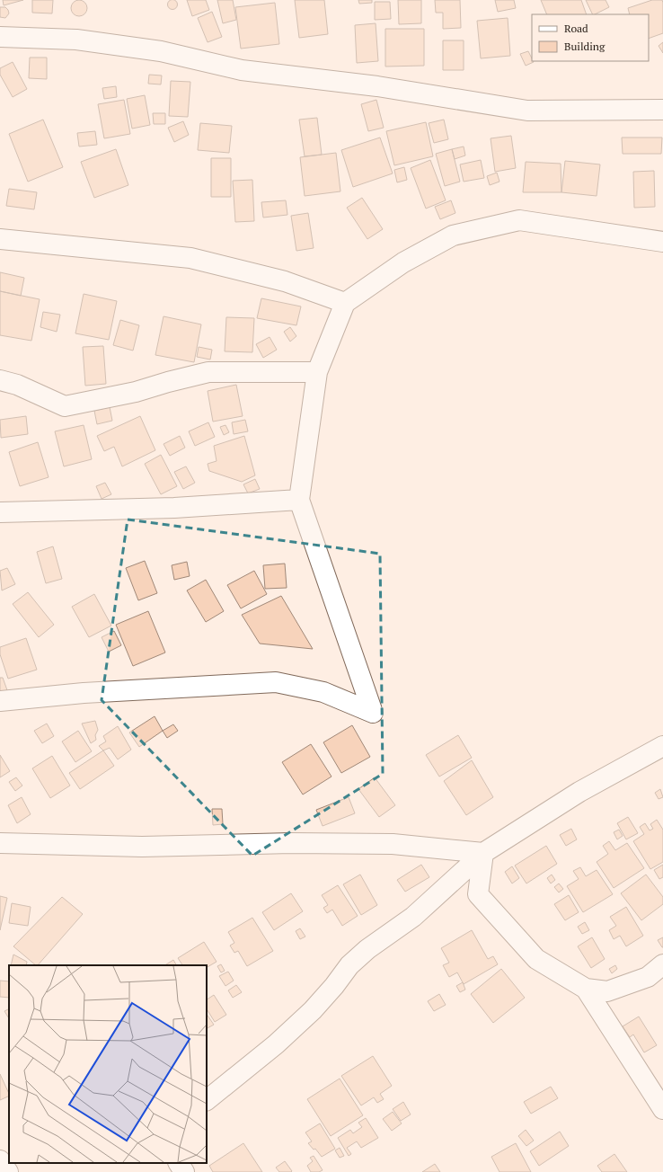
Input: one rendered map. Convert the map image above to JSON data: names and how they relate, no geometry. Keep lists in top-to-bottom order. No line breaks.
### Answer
{"legend":["Road","Building"]}
